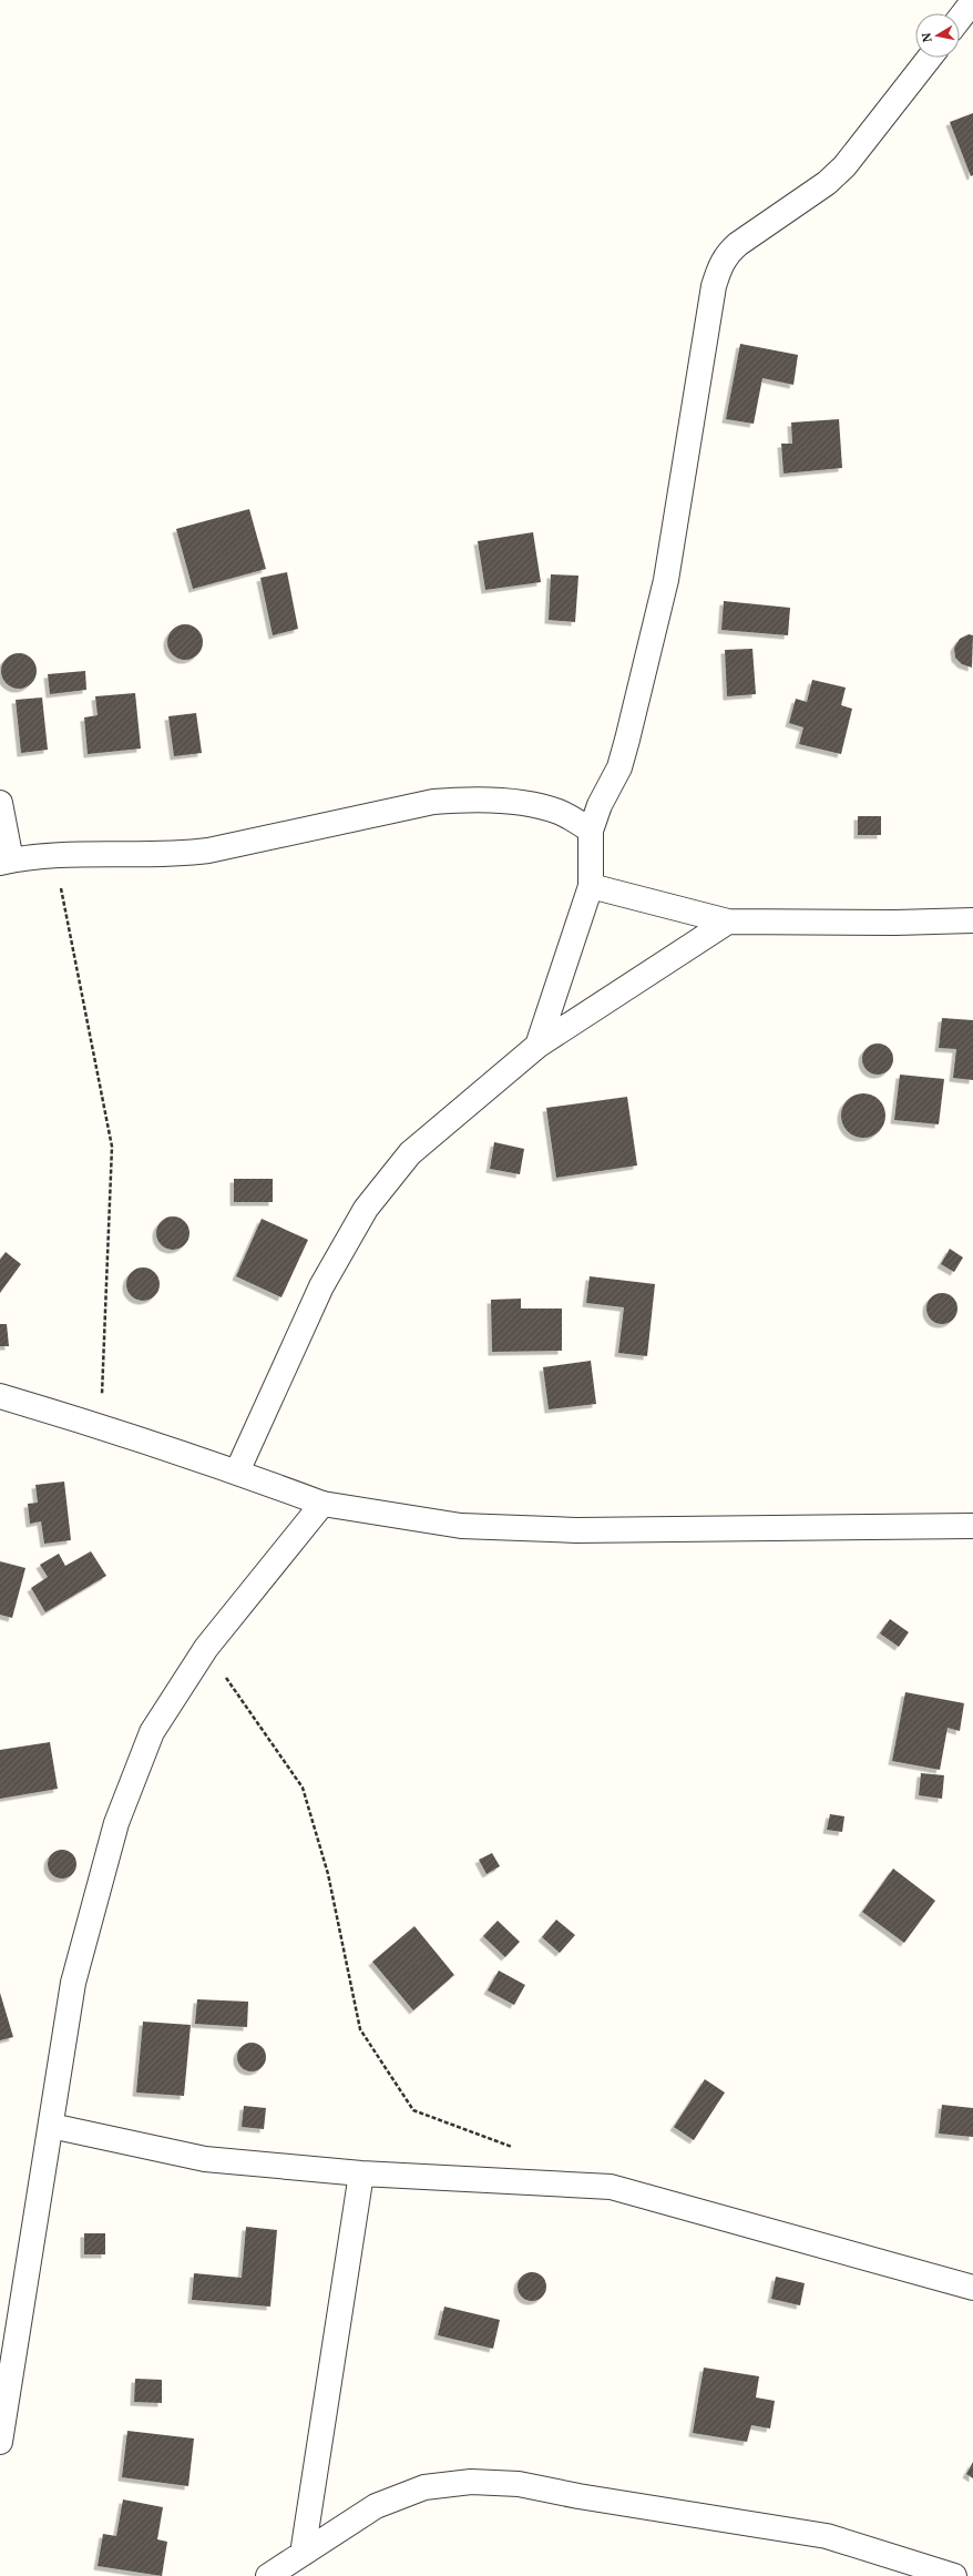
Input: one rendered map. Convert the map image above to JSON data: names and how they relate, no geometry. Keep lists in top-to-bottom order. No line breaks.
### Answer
{"north":"left"}
